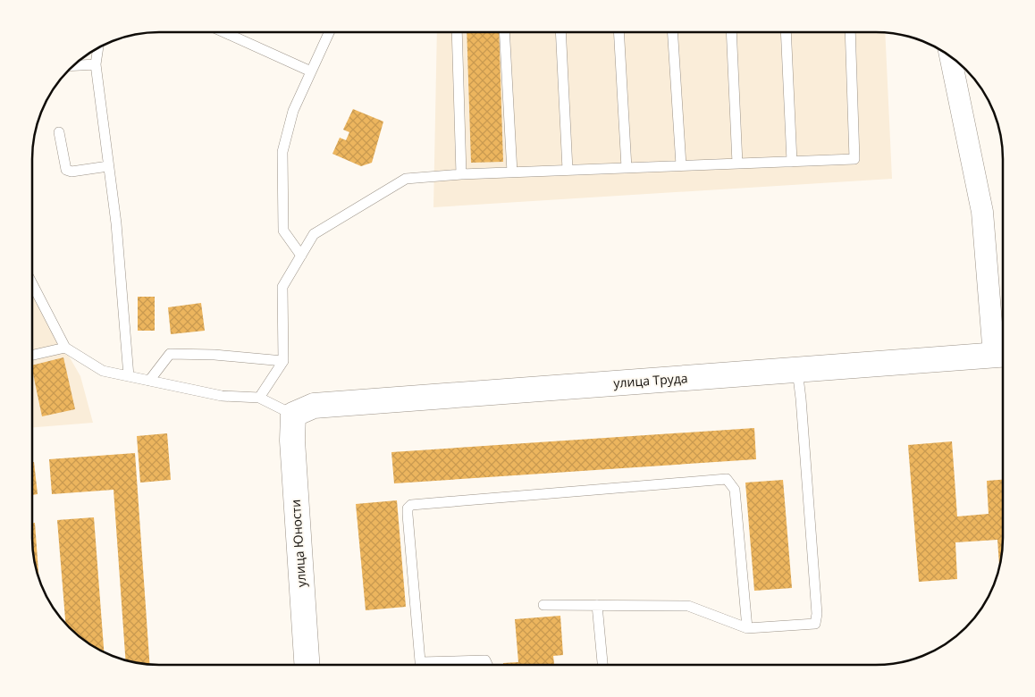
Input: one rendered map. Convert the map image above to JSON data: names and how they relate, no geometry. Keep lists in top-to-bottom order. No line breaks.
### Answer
{"streets":{"street":["улица Труда","улица Юности"]},"crossings":[["улица Труда","улица Юности"]]}
